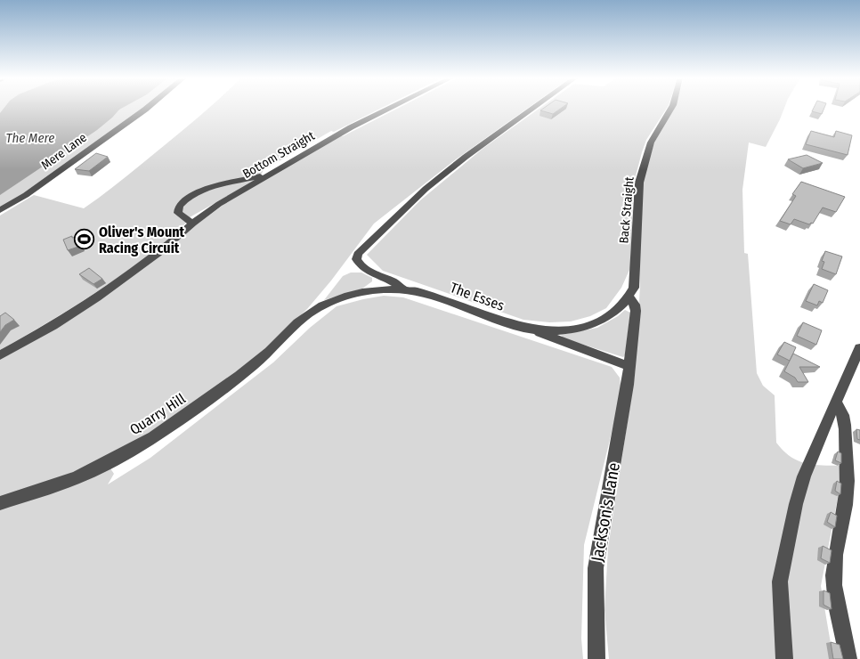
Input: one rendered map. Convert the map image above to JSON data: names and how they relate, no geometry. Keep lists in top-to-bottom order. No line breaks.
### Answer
{"streets":{"street":["Mere Lane","Bottom Straight","Back Straight","The Esses","Quarry Hill","Jackson's Lane"]},"crossings":[["Back Straight","The Esses"],["Back Straight","Jackson's Lane"],["The Esses","Quarry Hill"],["The Esses","Jackson's Lane"]],"water":["The Mere"],"places":{"sports":["Oliver's Mount Racing Circuit"]}}
